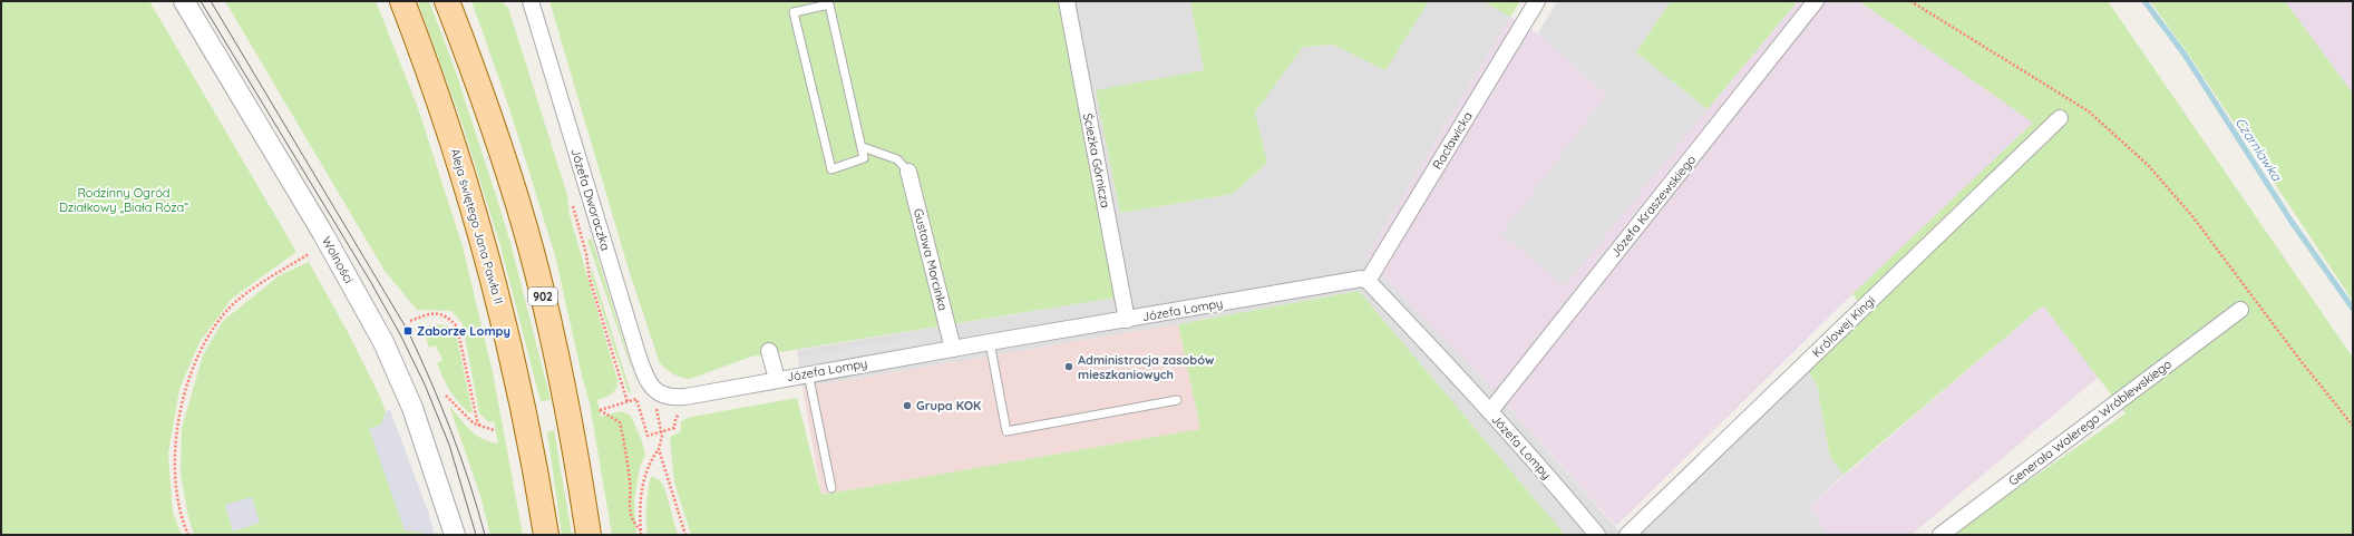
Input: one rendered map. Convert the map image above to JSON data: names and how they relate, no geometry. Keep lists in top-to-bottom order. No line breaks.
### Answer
{"streets":{"main road":["Aleja świętego Jana Pawła II","902"],"street":["Racławicka","Ścieżka Górnicza","Józefa Dworaczka","Józefa Kraszewskiego","Wolności","Gustawa Morcinka","Józefa Lompy","Królowej Kingi","Generała Walerego Wróblewskiego"]},"crossings":[["Racławicka","Józefa Lompy"],["Ścieżka Górnicza","Józefa Lompy"],["Józefa Dworaczka","Józefa Lompy"],["Józefa Kraszewskiego","Józefa Lompy"],["Gustawa Morcinka","Józefa Lompy"]],"water":["Czarniawka"],"parks":["Rodzinny Ogród Działkowy „Biała Róża”"],"places":{"transit":["Zaborze Lompy"],"other":["Administracja zasobów mieszkaniowych","Grupa KOK"]}}
